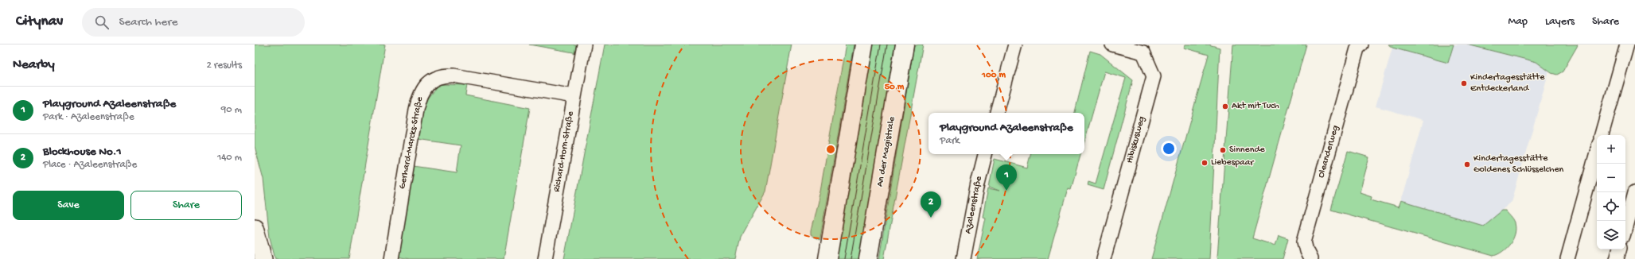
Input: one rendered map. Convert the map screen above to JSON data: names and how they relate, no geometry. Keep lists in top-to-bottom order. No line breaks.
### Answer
{"streets":{"main road":["An der Magistrale"],"street":["Hibiskusweg","Gerhard-Marcks-Straße","Richard-Horn-Straße","Oleanderweg","Azaleenstraße"]},"crossings":[["Gerhard-Marcks-Straße","Richard-Horn-Straße"]],"places":["Kindertagesstätte Entdeckerland","Akt mit Tuch","Sinnende","Liebespaar","Kindertagesstätte Goldenes Schlüsselchen"],"page":{"header":"Citynav","search":"Search here","nav":["Map","Layers","Share"],"heading":["Nearby","2 results"],"list":[{"mark":"1","name":"Playground Azaleenstraße","note":"Park · Azaleenstraße","value":"90 m"},{"mark":"2","name":"Blockhouse No.1","note":"Place · Azaleenstraße","value":"140 m"}],"popup":["Playground Azaleenstraße","Park"],"map_buttons":["+","−"],"pins":["1","2"],"buttons":["Save","Share"]},"rings":["100 m","50 m"]}
